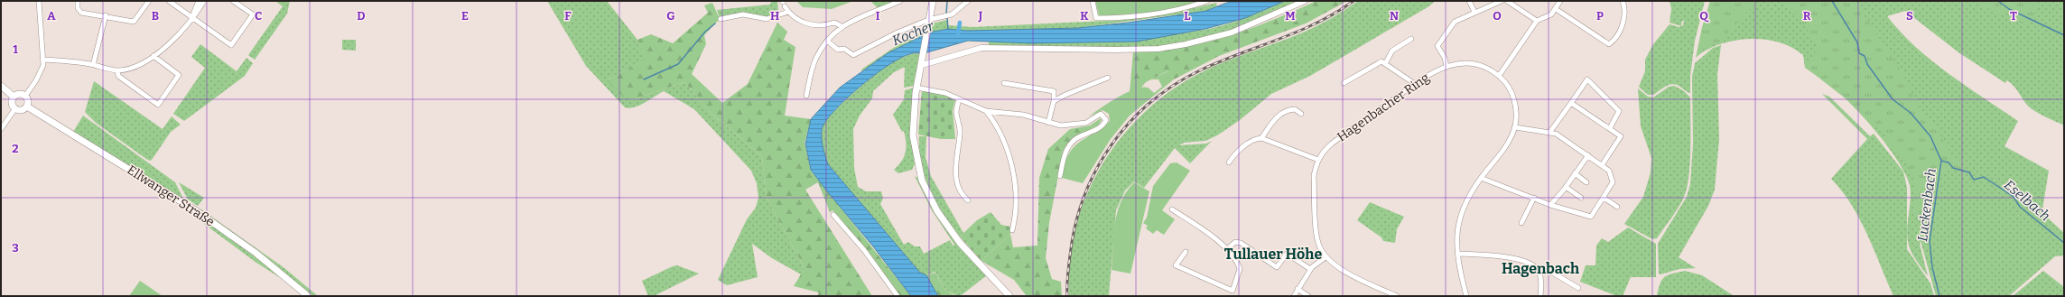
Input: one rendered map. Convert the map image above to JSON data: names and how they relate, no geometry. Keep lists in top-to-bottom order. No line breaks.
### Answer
{"streets":{"main road":["Ellwanger Straße"],"street":["Hagenbacher Ring"]},"districts":["Tullauer Höhe","Hagenbach"],"water":["Kocher","Eselbach","Luckenbach"],"grid":{"columns":["A","B","C","D","E","F","G","H","I","J","K","L","M","N","O","P","Q","R","S","T"],"rows":["1","2","3"]}}
